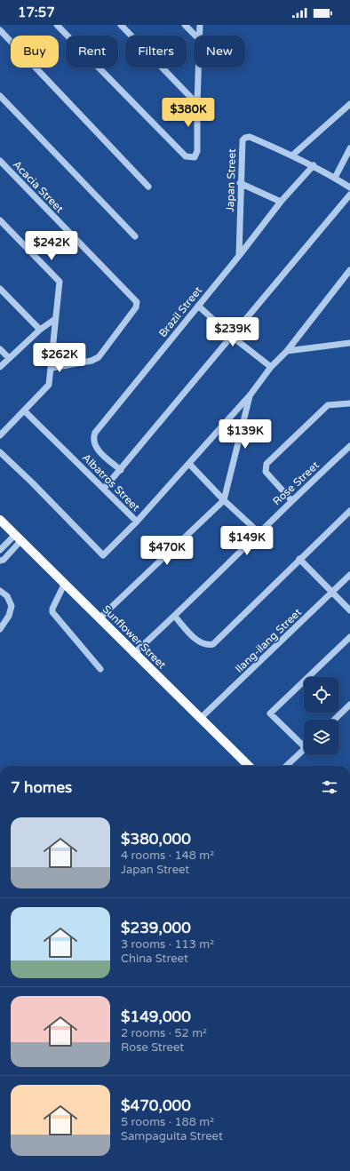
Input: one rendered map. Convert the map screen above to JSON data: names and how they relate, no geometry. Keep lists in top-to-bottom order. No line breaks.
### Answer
{"streets":{"main road":["Sunflower Street"],"street":["Japan Street","Acacia Street","Brazil Street","Albatros Street","Rose Street","Ilang-ilang Street"]},"crossings":[["Japan Street","Brazil Street"],["Rose Street","Sunflower Street"],["Sunflower Street","Ilang-ilang Street"]],"page":{"status":"17:57","chip":["Buy","Rent","Filters","New"],"price":["$380K","$242K","$239K","$262K","$139K","$149K","$470K"],"heading":"7 homes","list":[{"name":"$380,000","note":"4 rooms · 148 m² · Japan Street"},{"name":"$239,000","note":"3 rooms · 113 m² · China Street"},{"name":"$149,000","note":"2 rooms · 52 m² · Rose Street"},{"name":"$470,000","note":"5 rooms · 188 m² · Sampaguita Street"}]}}
